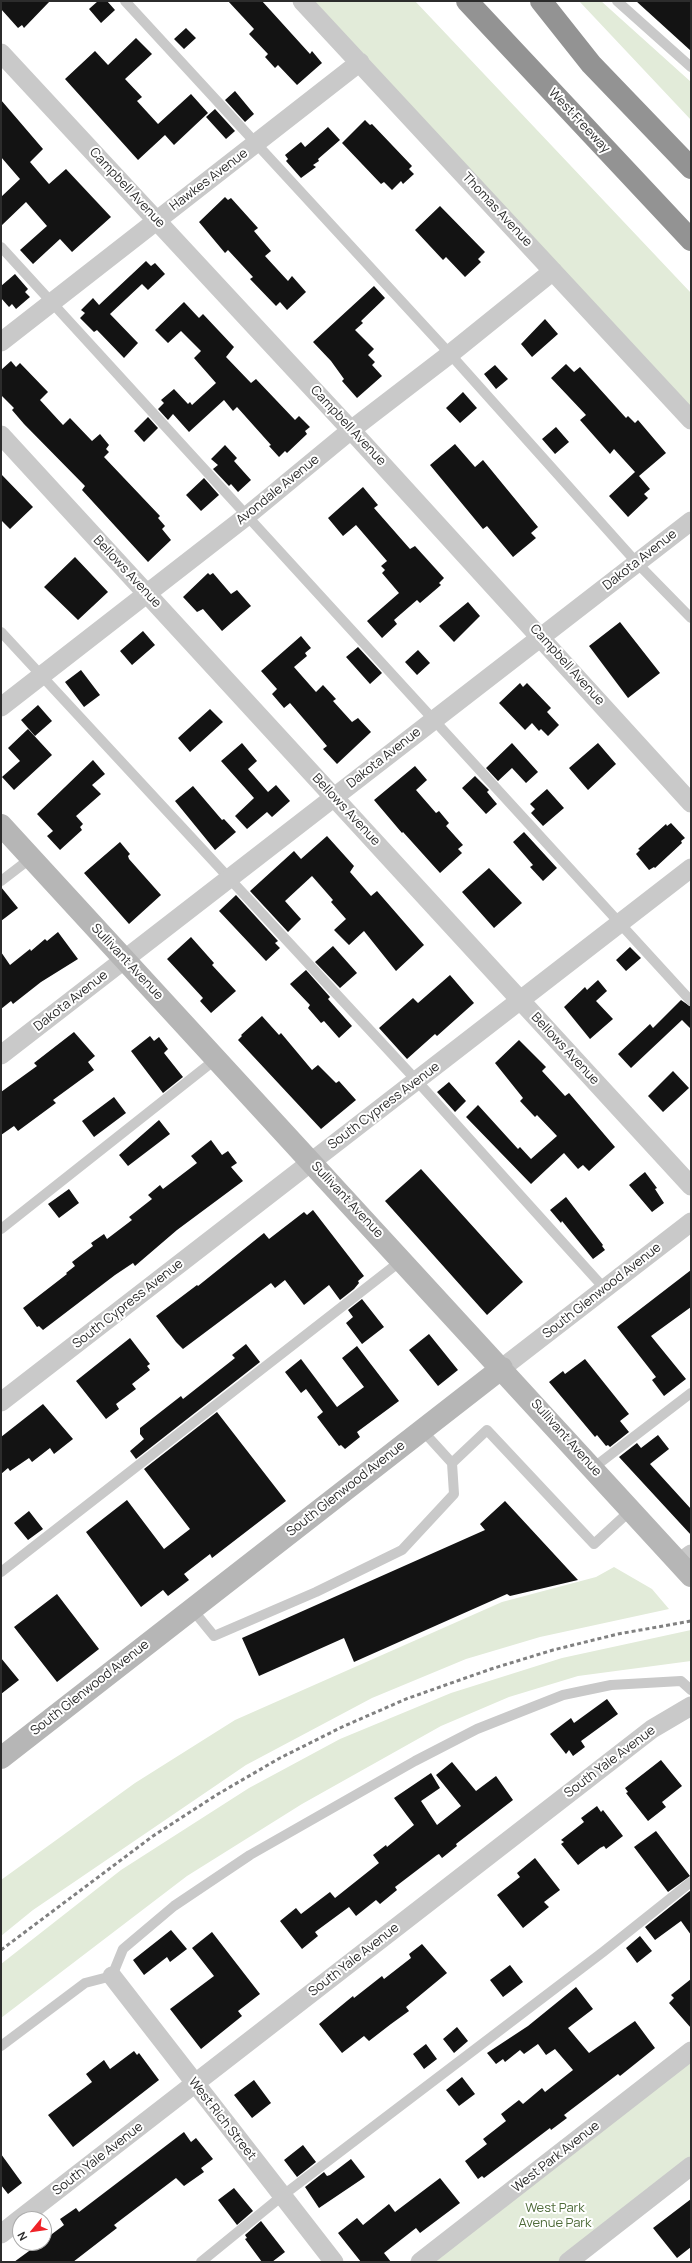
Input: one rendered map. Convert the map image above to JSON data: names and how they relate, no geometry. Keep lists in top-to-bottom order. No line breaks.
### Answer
{"streets":{"highway":["West Freeway"],"street":["Hawkes Avenue","Campbell Avenue","Thomas Avenue","Avondale Avenue","Dakota Avenue","Bellows Avenue","Sullivant Avenue","South Cypress Avenue","South Glenwood Avenue","South Yale Avenue","West Rich Street","West Park Avenue"]},"crossings":[["Hawkes Avenue","Campbell Avenue"],["Hawkes Avenue","Thomas Avenue"],["Campbell Avenue","Avondale Avenue"],["Campbell Avenue","Dakota Avenue"],["Thomas Avenue","Avondale Avenue"],["Avondale Avenue","Bellows Avenue"],["Dakota Avenue","Bellows Avenue"],["Dakota Avenue","Sullivant Avenue"],["Bellows Avenue","South Cypress Avenue"],["Sullivant Avenue","South Cypress Avenue"],["Sullivant Avenue","South Glenwood Avenue"],["South Yale Avenue","West Rich Street"]],"parks":["West Park Avenue Park"],"north":"bottom left"}
